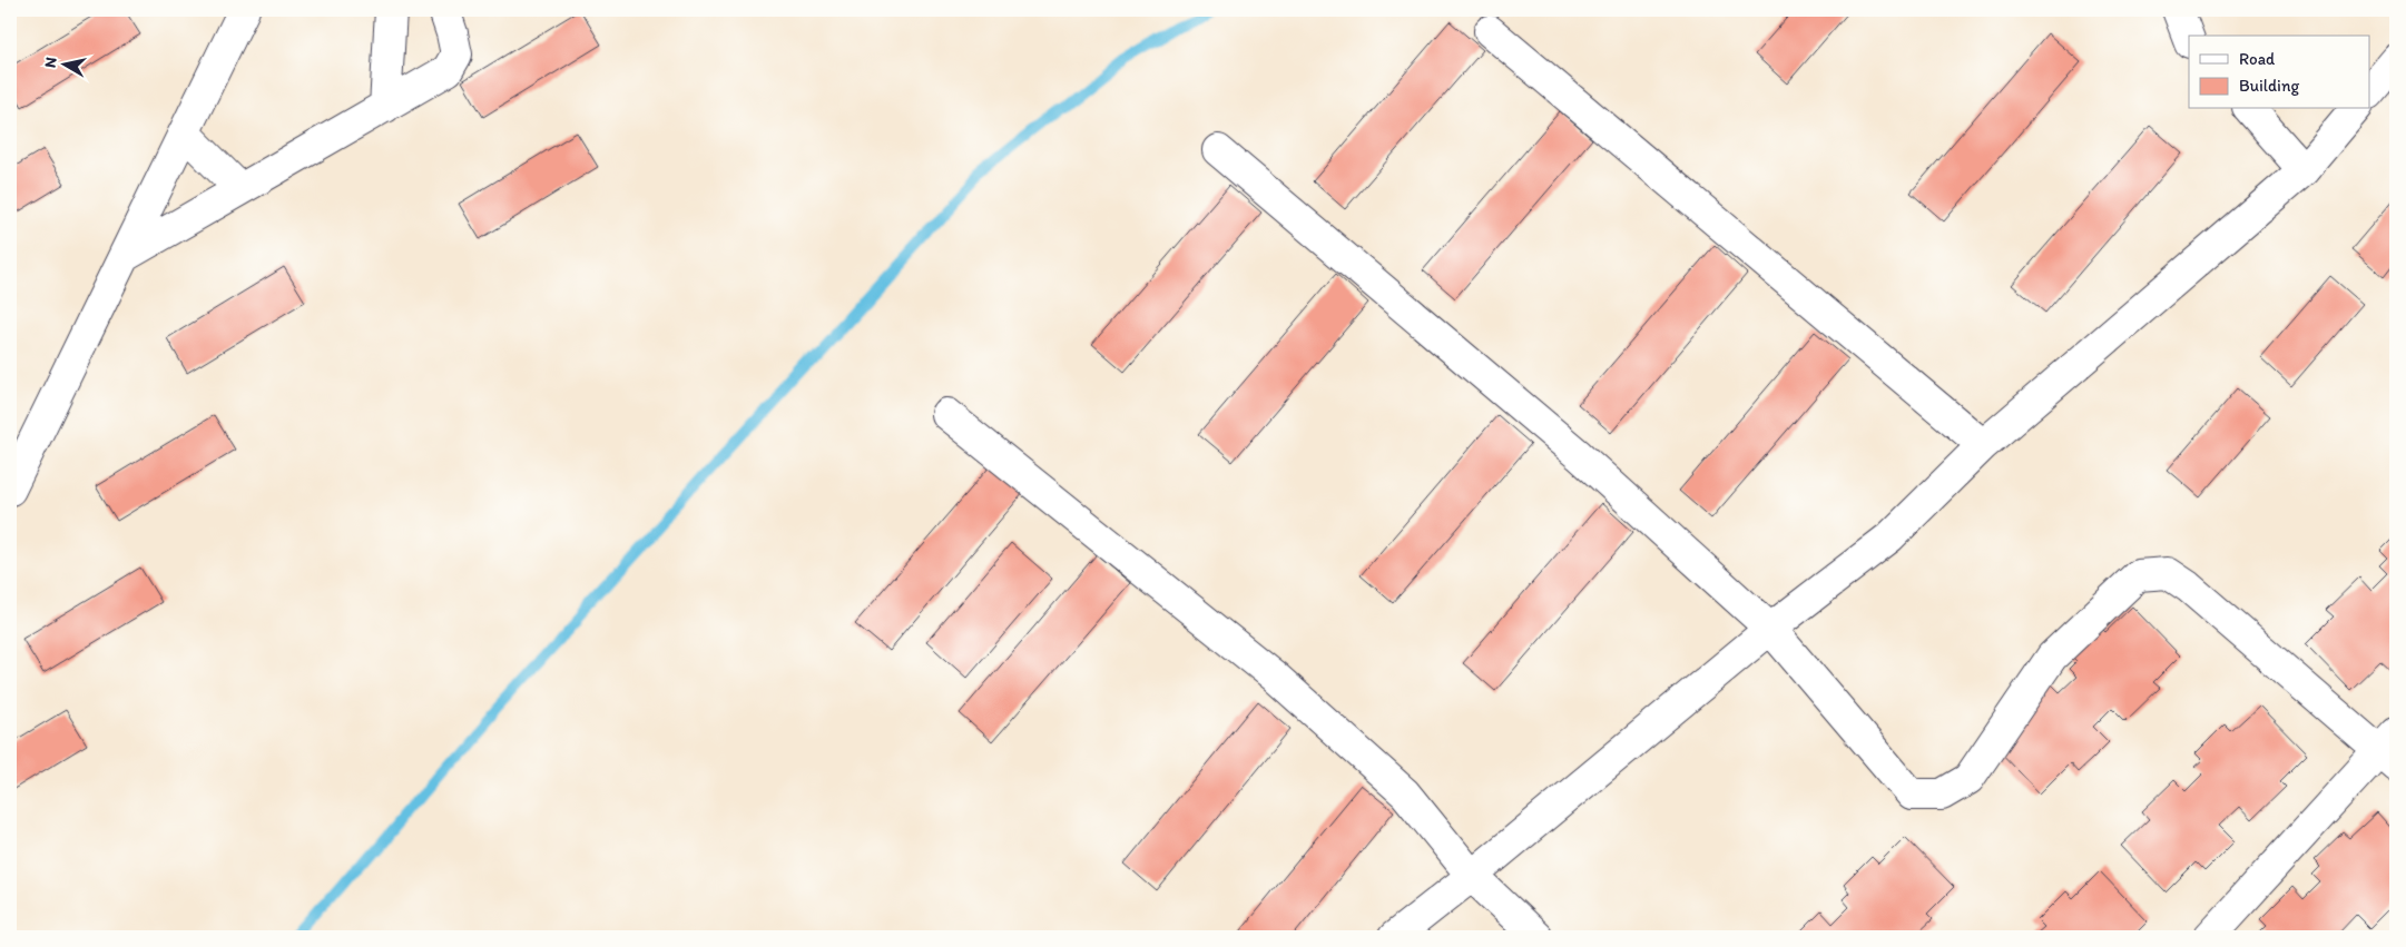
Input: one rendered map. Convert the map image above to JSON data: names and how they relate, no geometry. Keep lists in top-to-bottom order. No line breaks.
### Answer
{"legend":["Road","Building"],"north":"left"}
